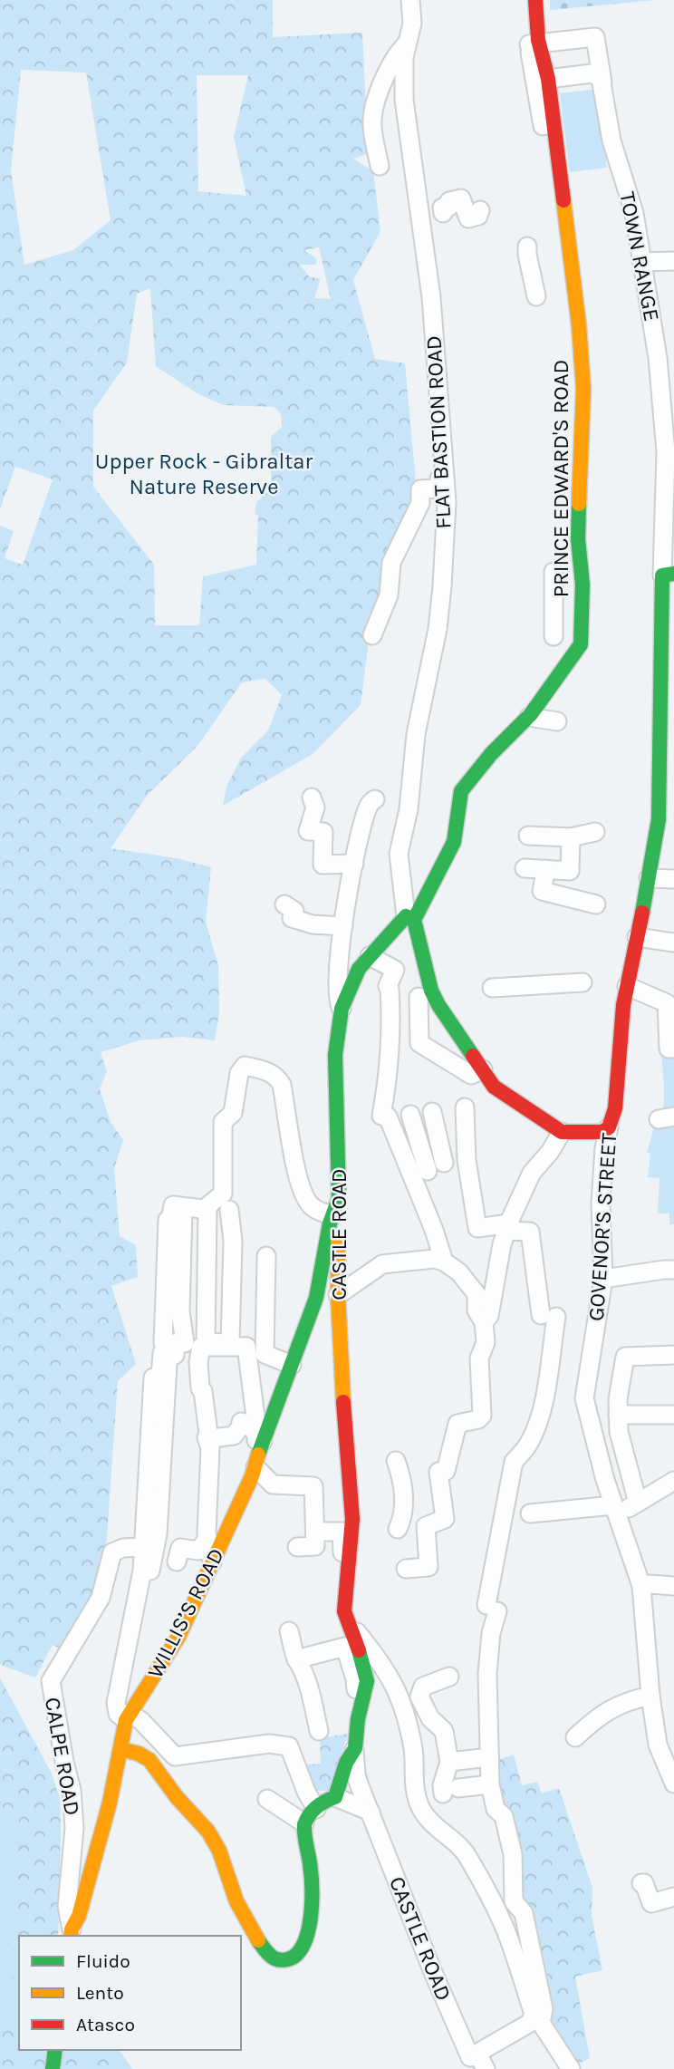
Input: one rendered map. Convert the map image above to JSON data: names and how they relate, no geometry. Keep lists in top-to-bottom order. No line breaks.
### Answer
{"streets":{"street":["TOWN RANGE","FLAT BASTION ROAD","PRINCE EDWARD'S ROAD","GOVENOR'S STREET","CASTLE ROAD","WILLIS’S ROAD","CALPE ROAD"]},"crossings":[["TOWN RANGE","PRINCE EDWARD'S ROAD"],["TOWN RANGE","GOVENOR'S STREET"],["FLAT BASTION ROAD","PRINCE EDWARD'S ROAD"],["FLAT BASTION ROAD","CASTLE ROAD"],["PRINCE EDWARD'S ROAD","CASTLE ROAD"],["CASTLE ROAD","WILLIS’S ROAD"],["WILLIS’S ROAD","CALPE ROAD"]],"parks":["Upper Rock - Gibraltar Nature Reserve"],"legend":["Fluido","Lento","Atasco"]}
